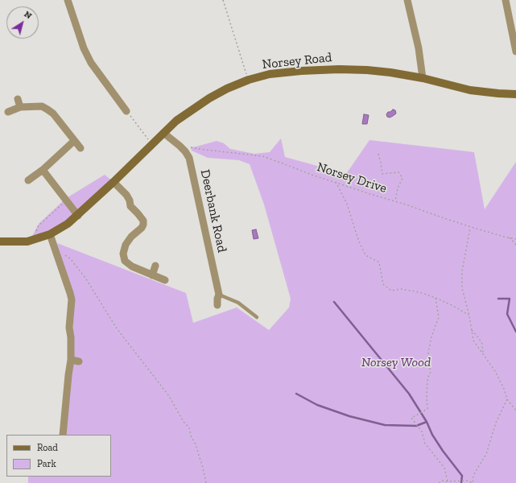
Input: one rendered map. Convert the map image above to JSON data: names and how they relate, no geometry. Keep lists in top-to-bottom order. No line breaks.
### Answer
{"streets":{"street":["Norsey Road","Deerbank Road"],"path":["Norsey Drive"]},"crossings":[["Norsey Road","Deerbank Road"],["Norsey Drive","Deerbank Road"]],"parks":["Norsey Wood"],"legend":["Road","Park"],"north":"top right"}
